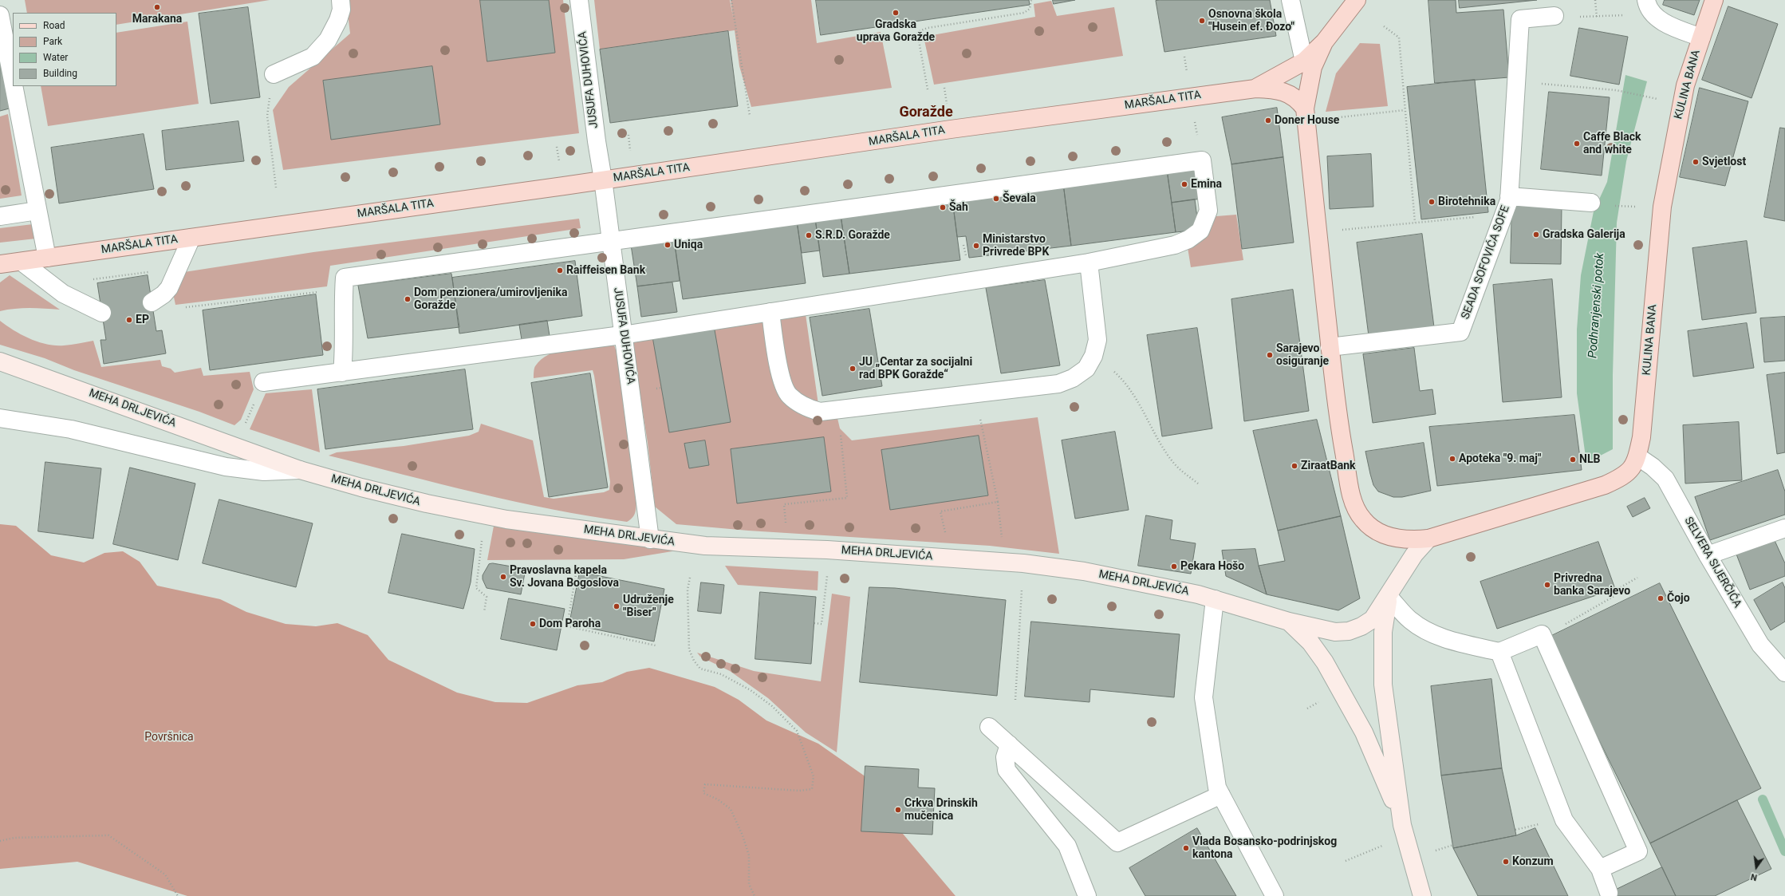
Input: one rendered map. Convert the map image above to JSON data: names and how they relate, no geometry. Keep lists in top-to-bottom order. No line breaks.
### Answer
{"streets":{"main road":["KULINA BANA","MARŠALA TITA","MEHA DRLJEVIĆA"],"street":["JUSUFA DUHOVIĆA","SEADA SOFOVIĆA SOFE","SELVERA SIJERČIĆA"]},"crossings":[["JUSUFA DUHOVIĆA","MARŠALA TITA"],["JUSUFA DUHOVIĆA","MEHA DRLJEVIĆA"],["KULINA BANA","MEHA DRLJEVIĆA"],["KULINA BANA","SELVERA SIJERČIĆA"]],"districts":["Goražde"],"water":["Podhranjenski potok"],"parks":["Površnica"],"places":["Marakana","Gradska uprava Goražde","Osnovna škola \"Husein ef. Đozo\"","Doner House","Caffe Black and white","Svjetlost","Emina","Ševala","Birotehnika","Šah","Gradska Galerija","S.R.D. Goražde","Uniqa","Ministarstvo Privrede BPK","Raiffeisen Bank","Dom penzionera/umirovljenika Goražde","EP","Sarajevo osiguranje","JU „Centar za socijalni rad BPK Goražde“","Apoteka \"9. maj\"","NLB","ZiraatBank","Pekara Hošo","Pravoslavna kapela Sv. Jovana Bogoslova","Privredna banka Sarajevo","Čojo","Udruženje \"Biser\"","Dom Paroha","Crkva Drinskih mučenica","Vlada Bosansko-podrinjskog kantona","Konzum"],"legend":["Road","Park","Water","Building"],"north":"bottom"}
